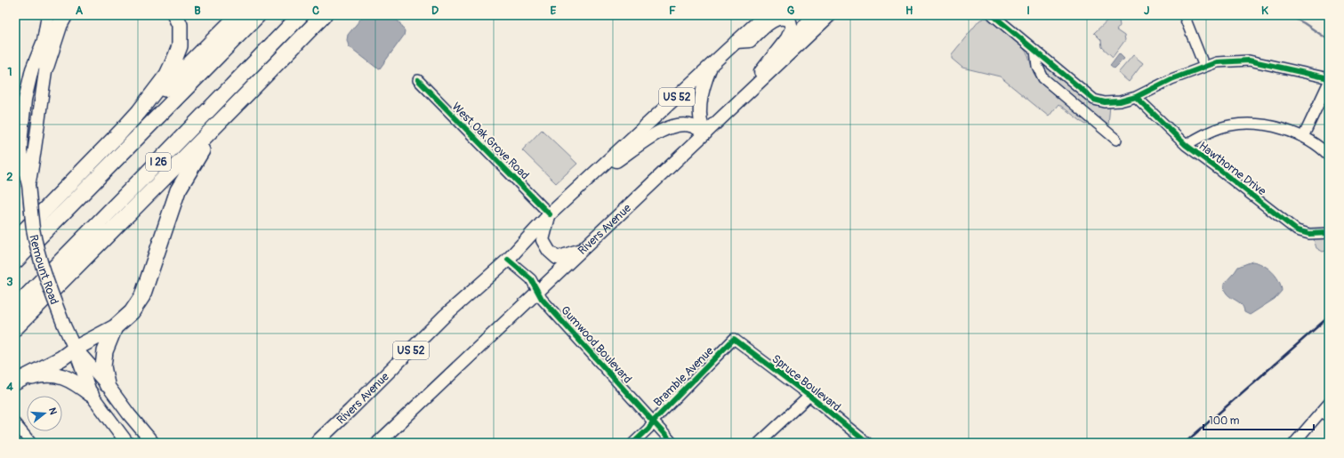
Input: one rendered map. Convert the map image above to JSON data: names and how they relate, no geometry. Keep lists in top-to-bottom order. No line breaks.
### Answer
{"streets":{"highway":["I 26"],"main road":["US 52","Rivers Avenue","Remount Road"],"street":["West Oak Grove Road","Hawthorne Drive","Gumwood Boulevard","Bramble Avenue","Spruce Boulevard"]},"crossings":[["West Oak Grove Road","Rivers Avenue"],["Rivers Avenue","Gumwood Boulevard"],["Gumwood Boulevard","Bramble Avenue"],["Bramble Avenue","Spruce Boulevard"]],"scale_bar":"100 m","north":"right","grid":{"columns":["A","B","C","D","E","F","G","H","I","J","K"],"rows":["1","2","3","4"]}}
